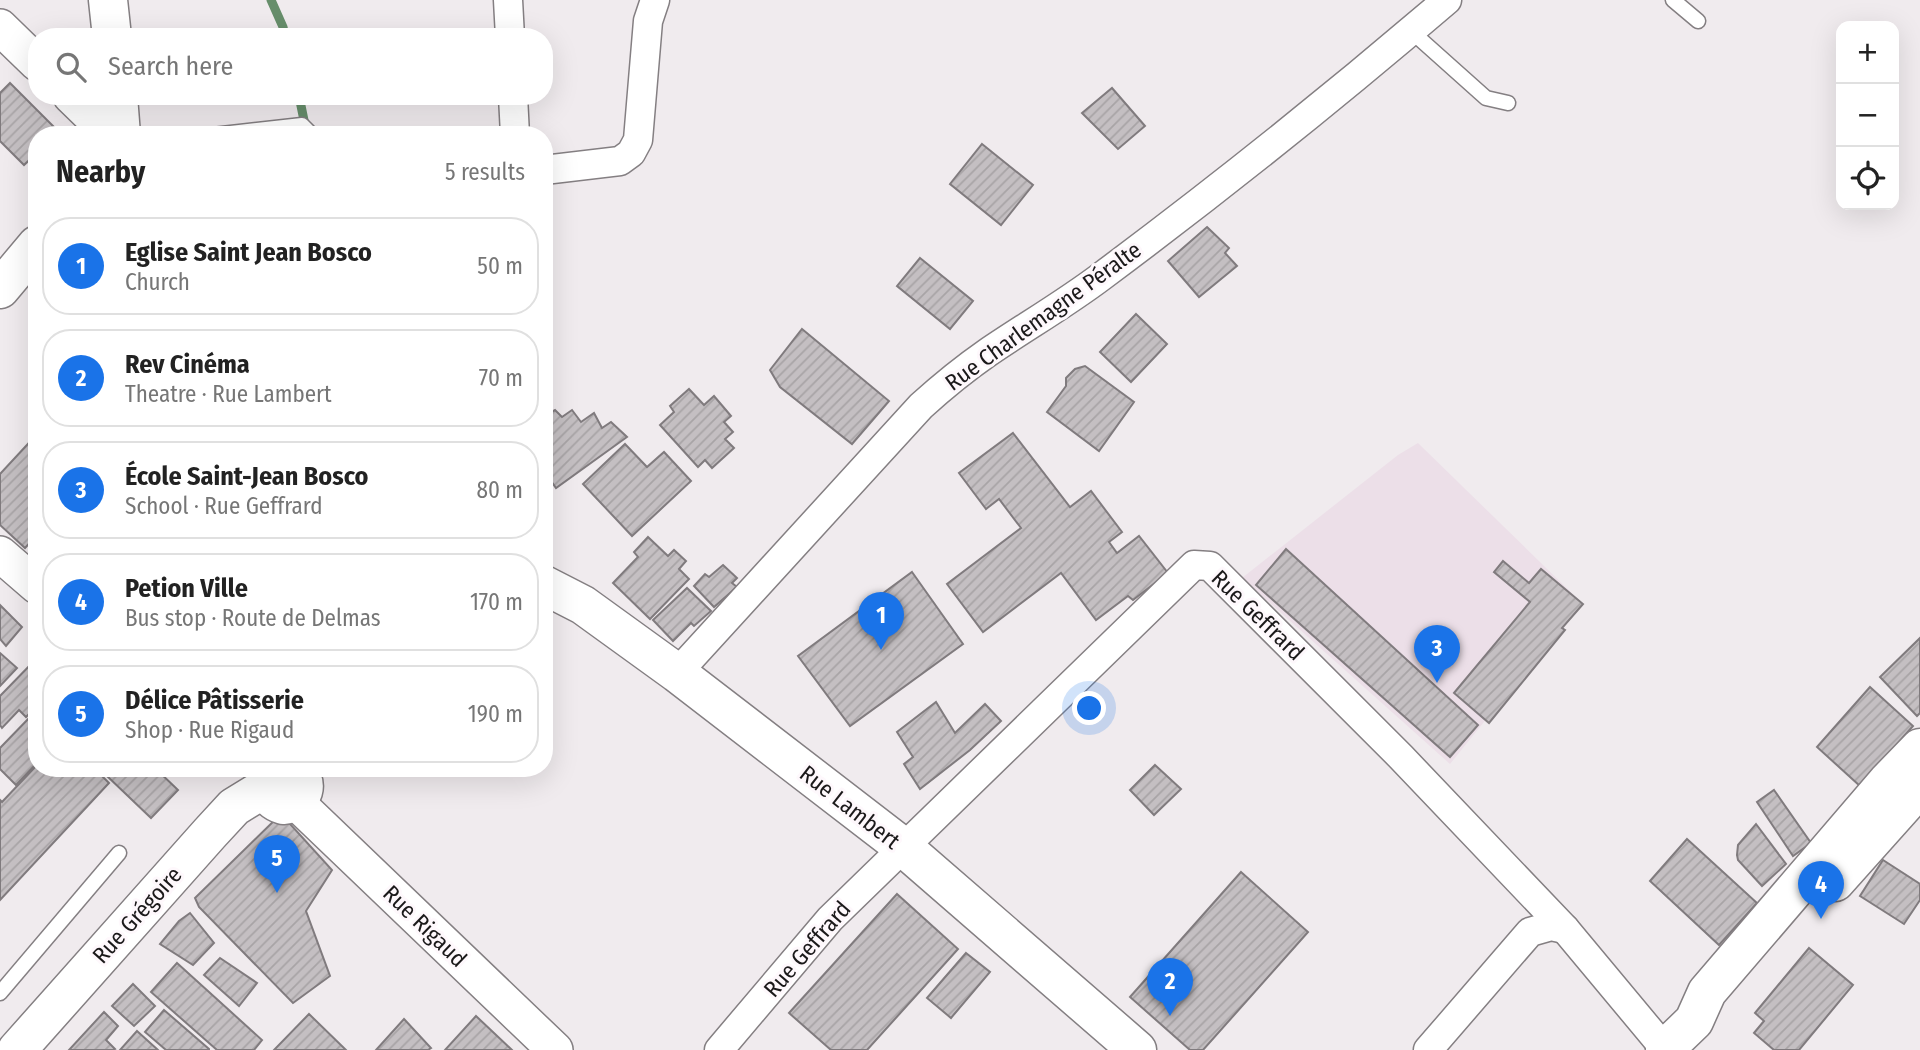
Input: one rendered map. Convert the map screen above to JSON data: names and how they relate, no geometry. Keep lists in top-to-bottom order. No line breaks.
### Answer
{"streets":{"main road":["Rue Lambert","Rue Grégoire"],"street":["Rue Charlemagne Péralte","Rue Geffrard","Rue Rigaud"]},"crossings":[["Rue Charlemagne Péralte","Rue Lambert"],["Rue Geffrard","Rue Lambert"],["Rue Grégoire","Rue Rigaud"]],"page":{"map_buttons":["+","−"],"search":"Search here","heading":["Nearby","5 results"],"list":[{"mark":"1","name":"Eglise Saint Jean Bosco","note":"Church","value":"50 m"},{"mark":"2","name":"Rev Cinéma","note":"Theatre · Rue Lambert","value":"70 m"},{"mark":"3","name":"École Saint-Jean Bosco","note":"School · Rue Geffrard","value":"80 m"},{"mark":"4","name":"Petion Ville","note":"Bus stop · Route de Delmas","value":"170 m"},{"mark":"5","name":"Délice Pâtisserie","note":"Shop · Rue Rigaud","value":"190 m"}],"pins":["1","3","5","4","2"]}}
